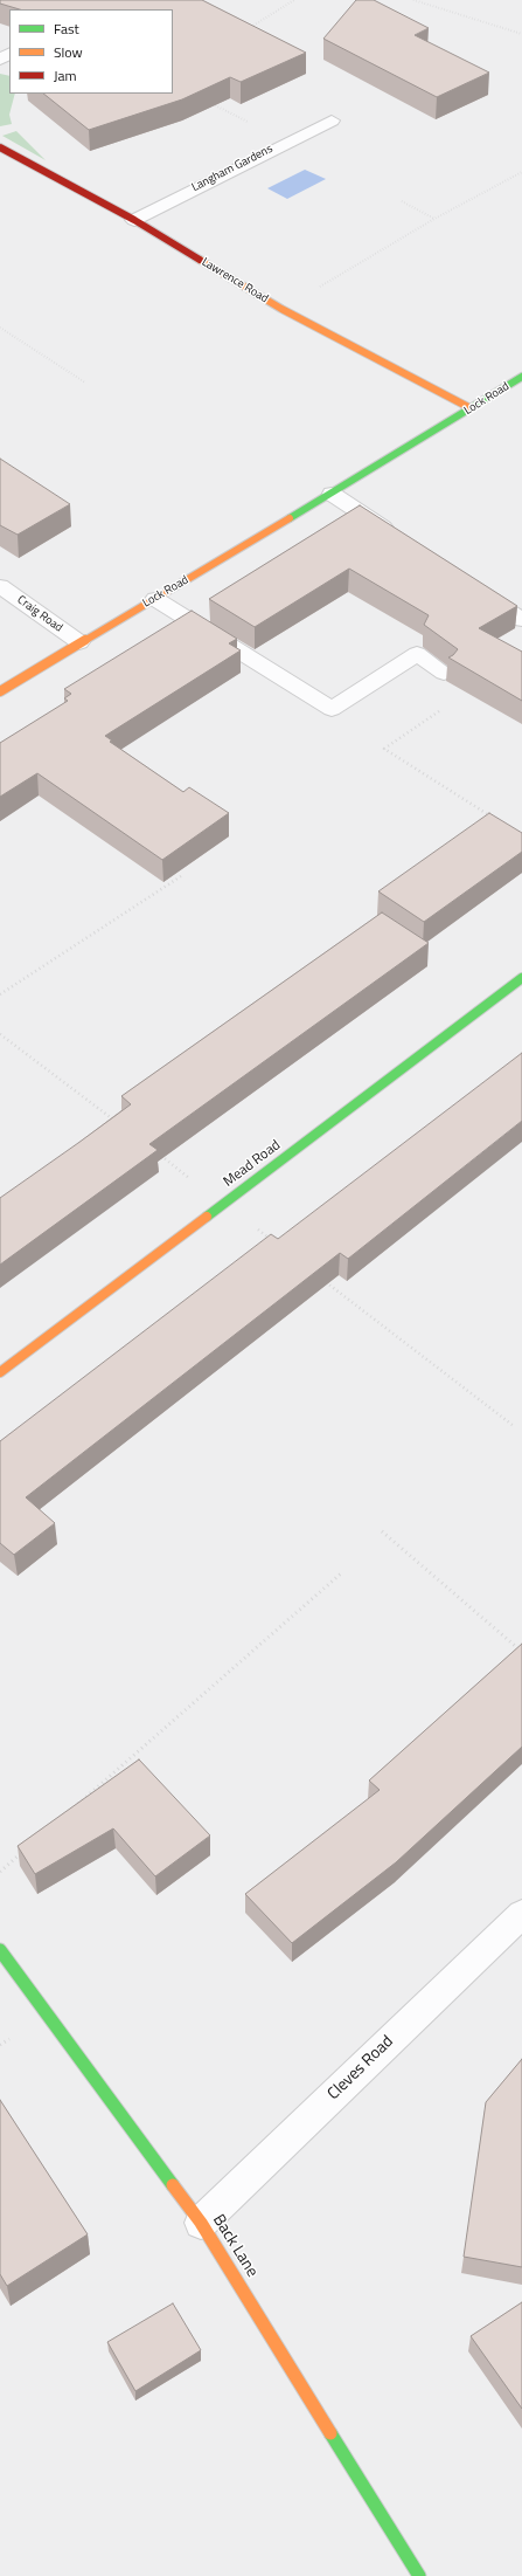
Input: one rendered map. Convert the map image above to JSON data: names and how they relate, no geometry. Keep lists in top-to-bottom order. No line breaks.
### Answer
{"streets":{"street":["Langham Gardens","Lawrence Road","Lock Road","Craig Road","Mead Road","Cleves Road","Back Lane"]},"crossings":[["Langham Gardens","Lawrence Road"],["Lawrence Road","Lock Road"],["Lock Road","Craig Road"],["Cleves Road","Back Lane"]],"legend":["Fast","Slow","Jam"]}
